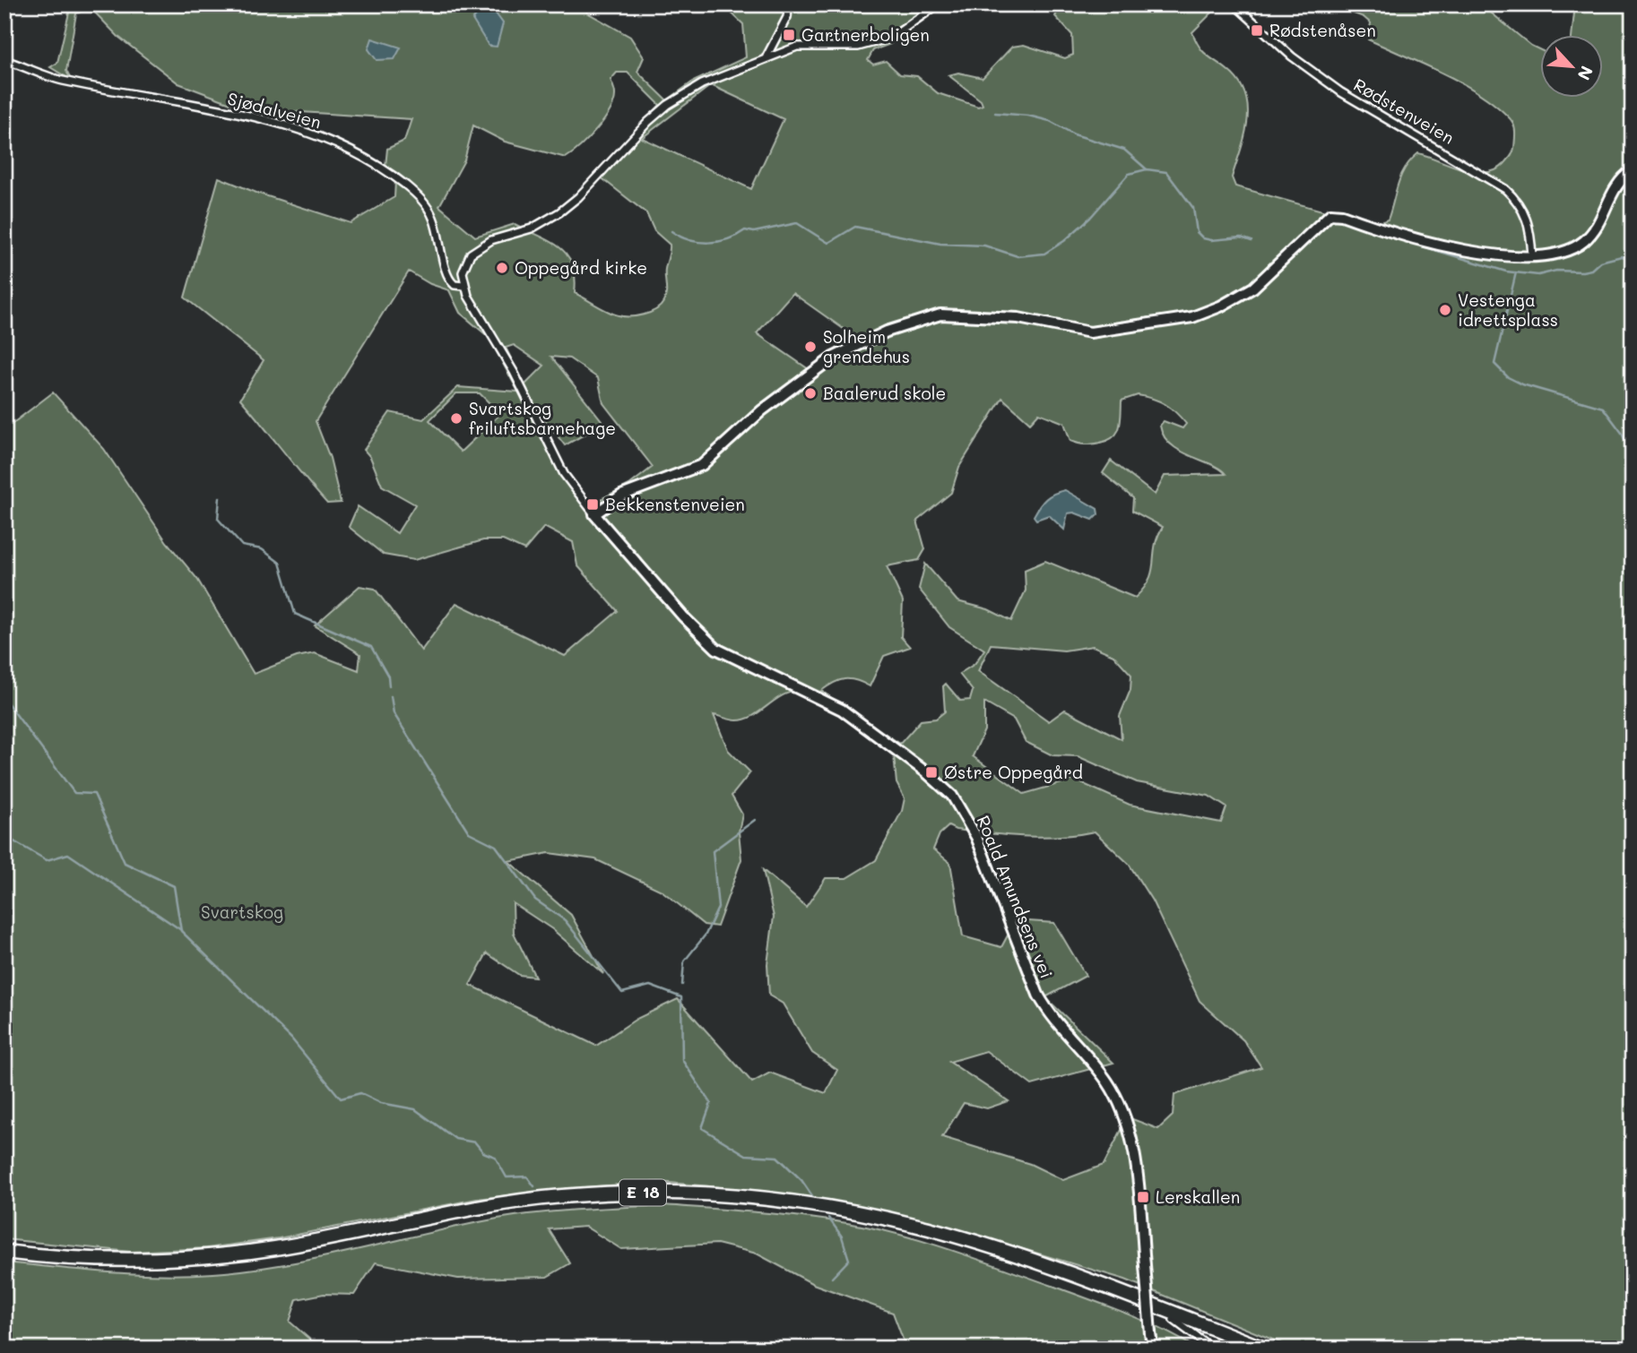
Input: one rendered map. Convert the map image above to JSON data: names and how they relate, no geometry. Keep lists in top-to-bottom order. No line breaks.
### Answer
{"streets":{"highway":["E 18"],"main road":["Roald Amundsens vei"],"street":["Sjødalveien","Rødstenveien"]},"crossings":[["Sjødalveien","Roald Amundsens vei"]],"parks":["Svartskog"],"places":{"transit":["Rødstenåsen","Gartnerboligen","Bekkenstenveien","Østre Oppegård","Lerskallen"],"other":["Oppegård kirke","Vestenga idrettsplass","Solheim grendehus","Baalerud skole","Svartskog friluftsbarnehage"]},"north":"bottom right"}
